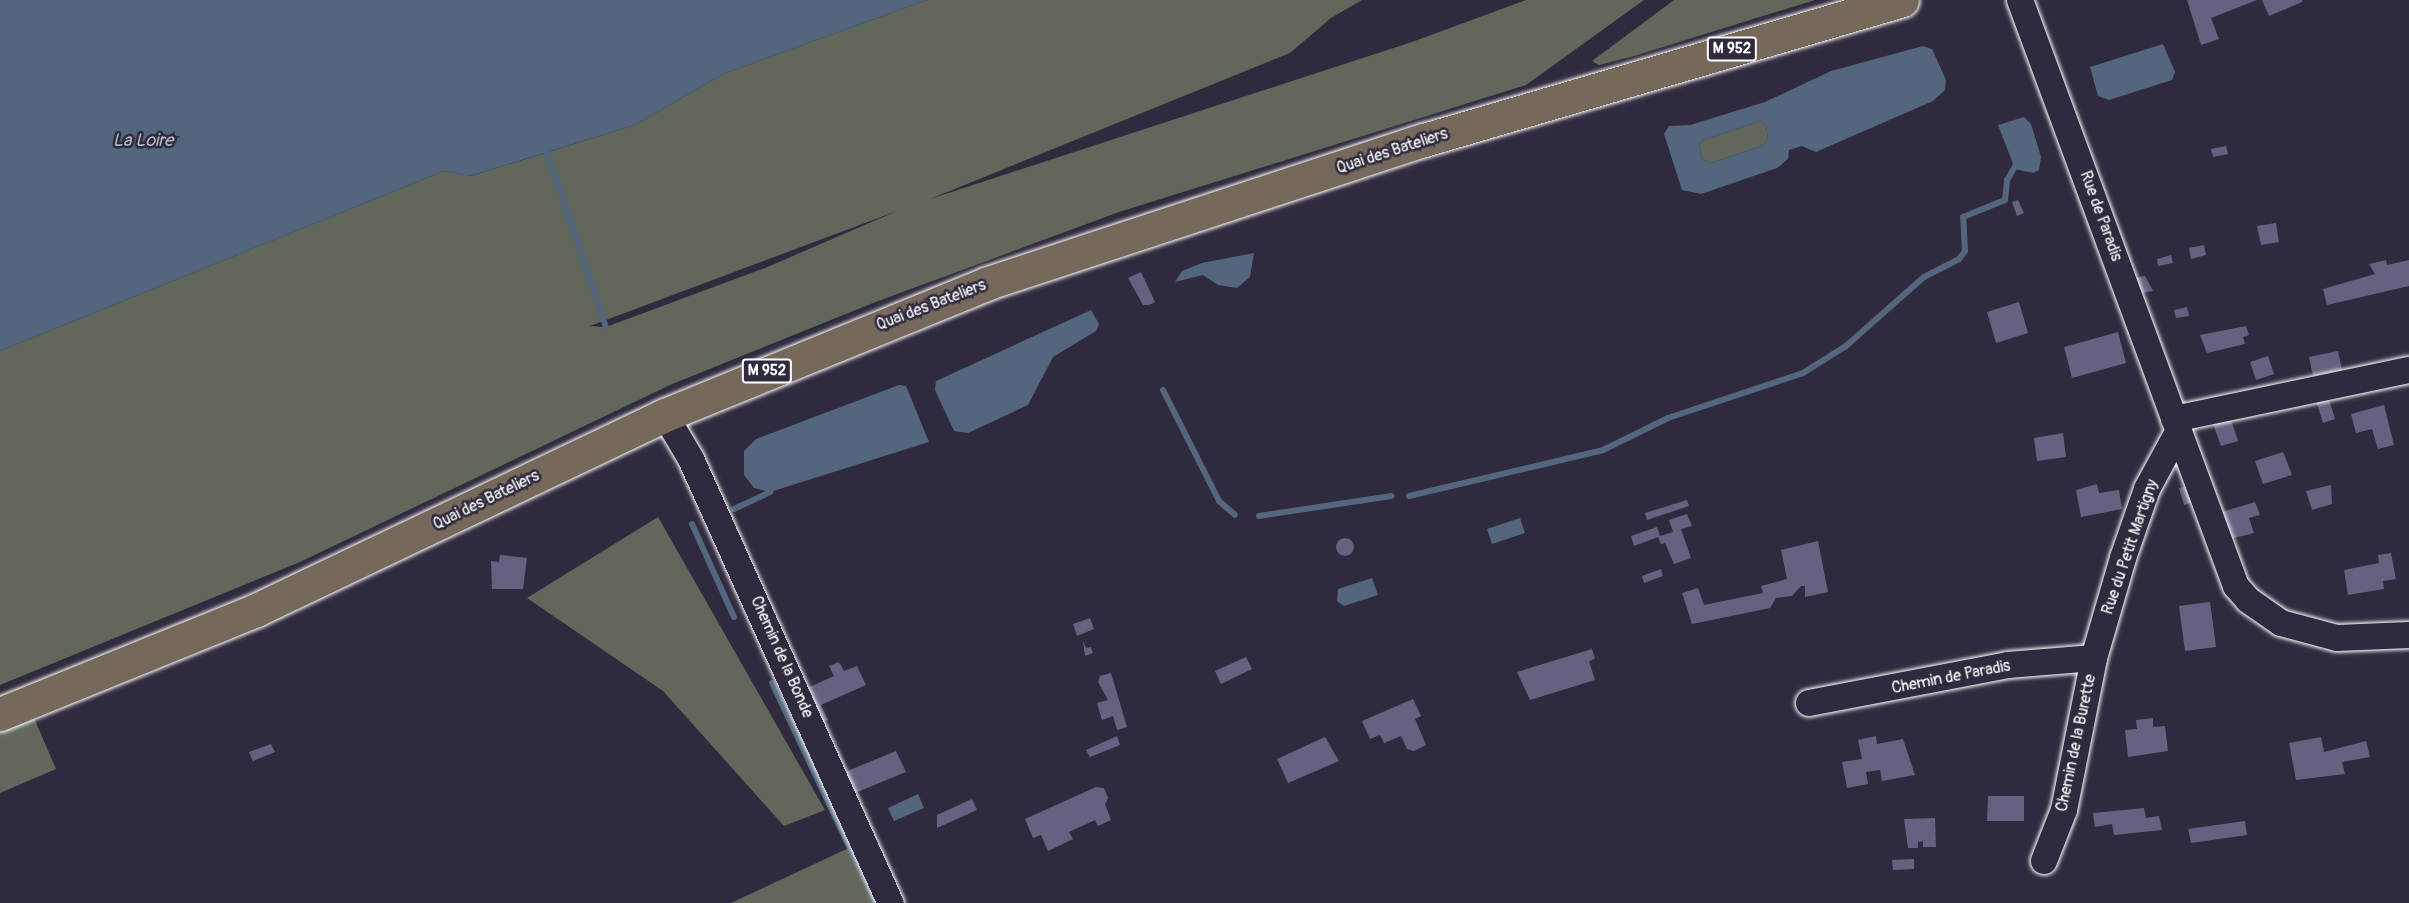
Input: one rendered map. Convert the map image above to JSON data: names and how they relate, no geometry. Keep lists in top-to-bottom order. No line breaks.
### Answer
{"streets":{"main road":["M 952","Quai des Bateliers"],"street":["Rue de Paradis","Rue du Petit Martigny","Chemin de la Bonde","Chemin de Paradis","Chemin de la Burette"]},"crossings":[["Quai des Bateliers","Chemin de la Bonde"],["Rue de Paradis","Rue du Petit Martigny"],["Rue du Petit Martigny","Chemin de Paradis"],["Rue du Petit Martigny","Chemin de la Burette"],["Chemin de Paradis","Chemin de la Burette"]],"water":["La Loire"]}
